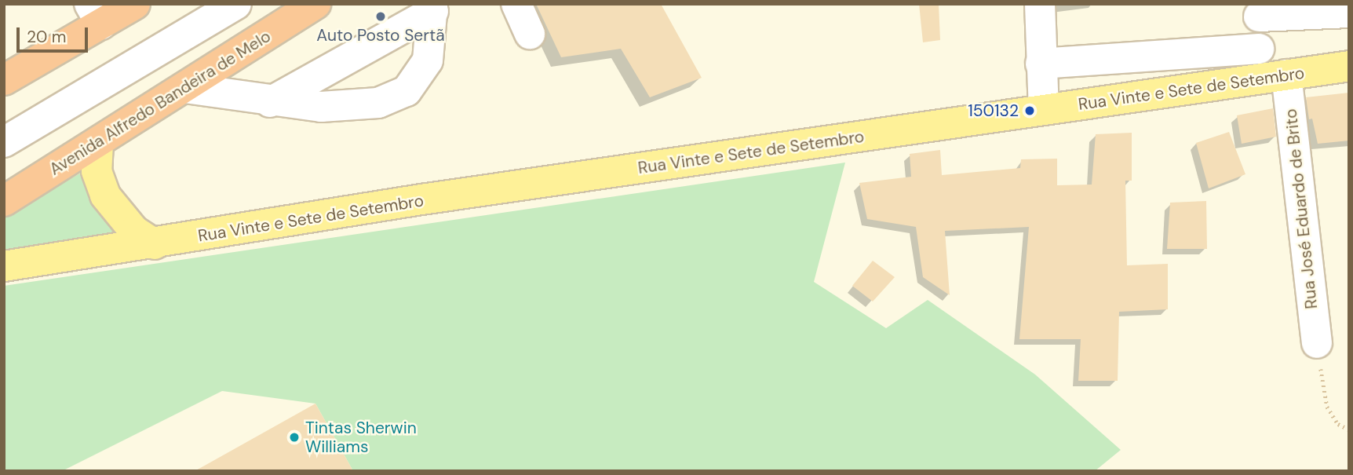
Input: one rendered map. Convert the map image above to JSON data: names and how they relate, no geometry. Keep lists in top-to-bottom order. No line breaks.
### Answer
{"streets":{"highway":["Avenida Alfredo Bandeira de Melo"],"main road":["Rua Vinte e Sete de Setembro"],"street":["Rua José Eduardo de Brito"]},"crossings":[["Rua Vinte e Sete de Setembro","Rua José Eduardo de Brito"]],"places":["Auto Posto Sertã","150132","Tintas Sherwin Williams"],"scale_bar":"20 m"}
